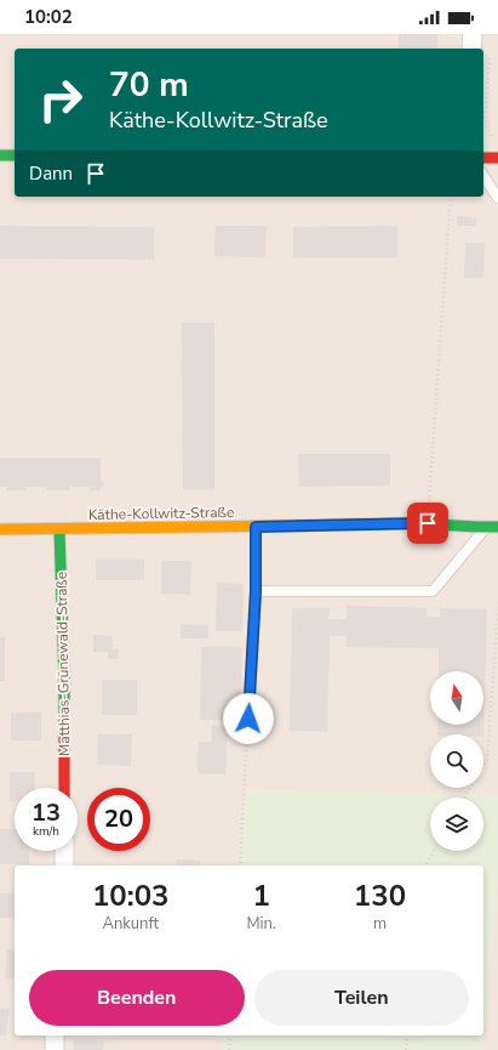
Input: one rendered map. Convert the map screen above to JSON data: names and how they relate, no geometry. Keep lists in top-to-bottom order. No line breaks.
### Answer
{"streets":{"street":["Käthe-Kollwitz-Straße","Matthias-Grünewald-Straße"]},"crossings":[["Käthe-Kollwitz-Straße","Matthias-Grünewald-Straße"]],"north":"top","page":{"status":"10:02","turn":["70 m","Käthe-Kollwitz-Straße"],"then":"Dann","speed":"13 km/h","limit":"20","eta":["10:03","Ankunft","1","Min.","130","m"],"buttons":["Beenden","Teilen"]}}
